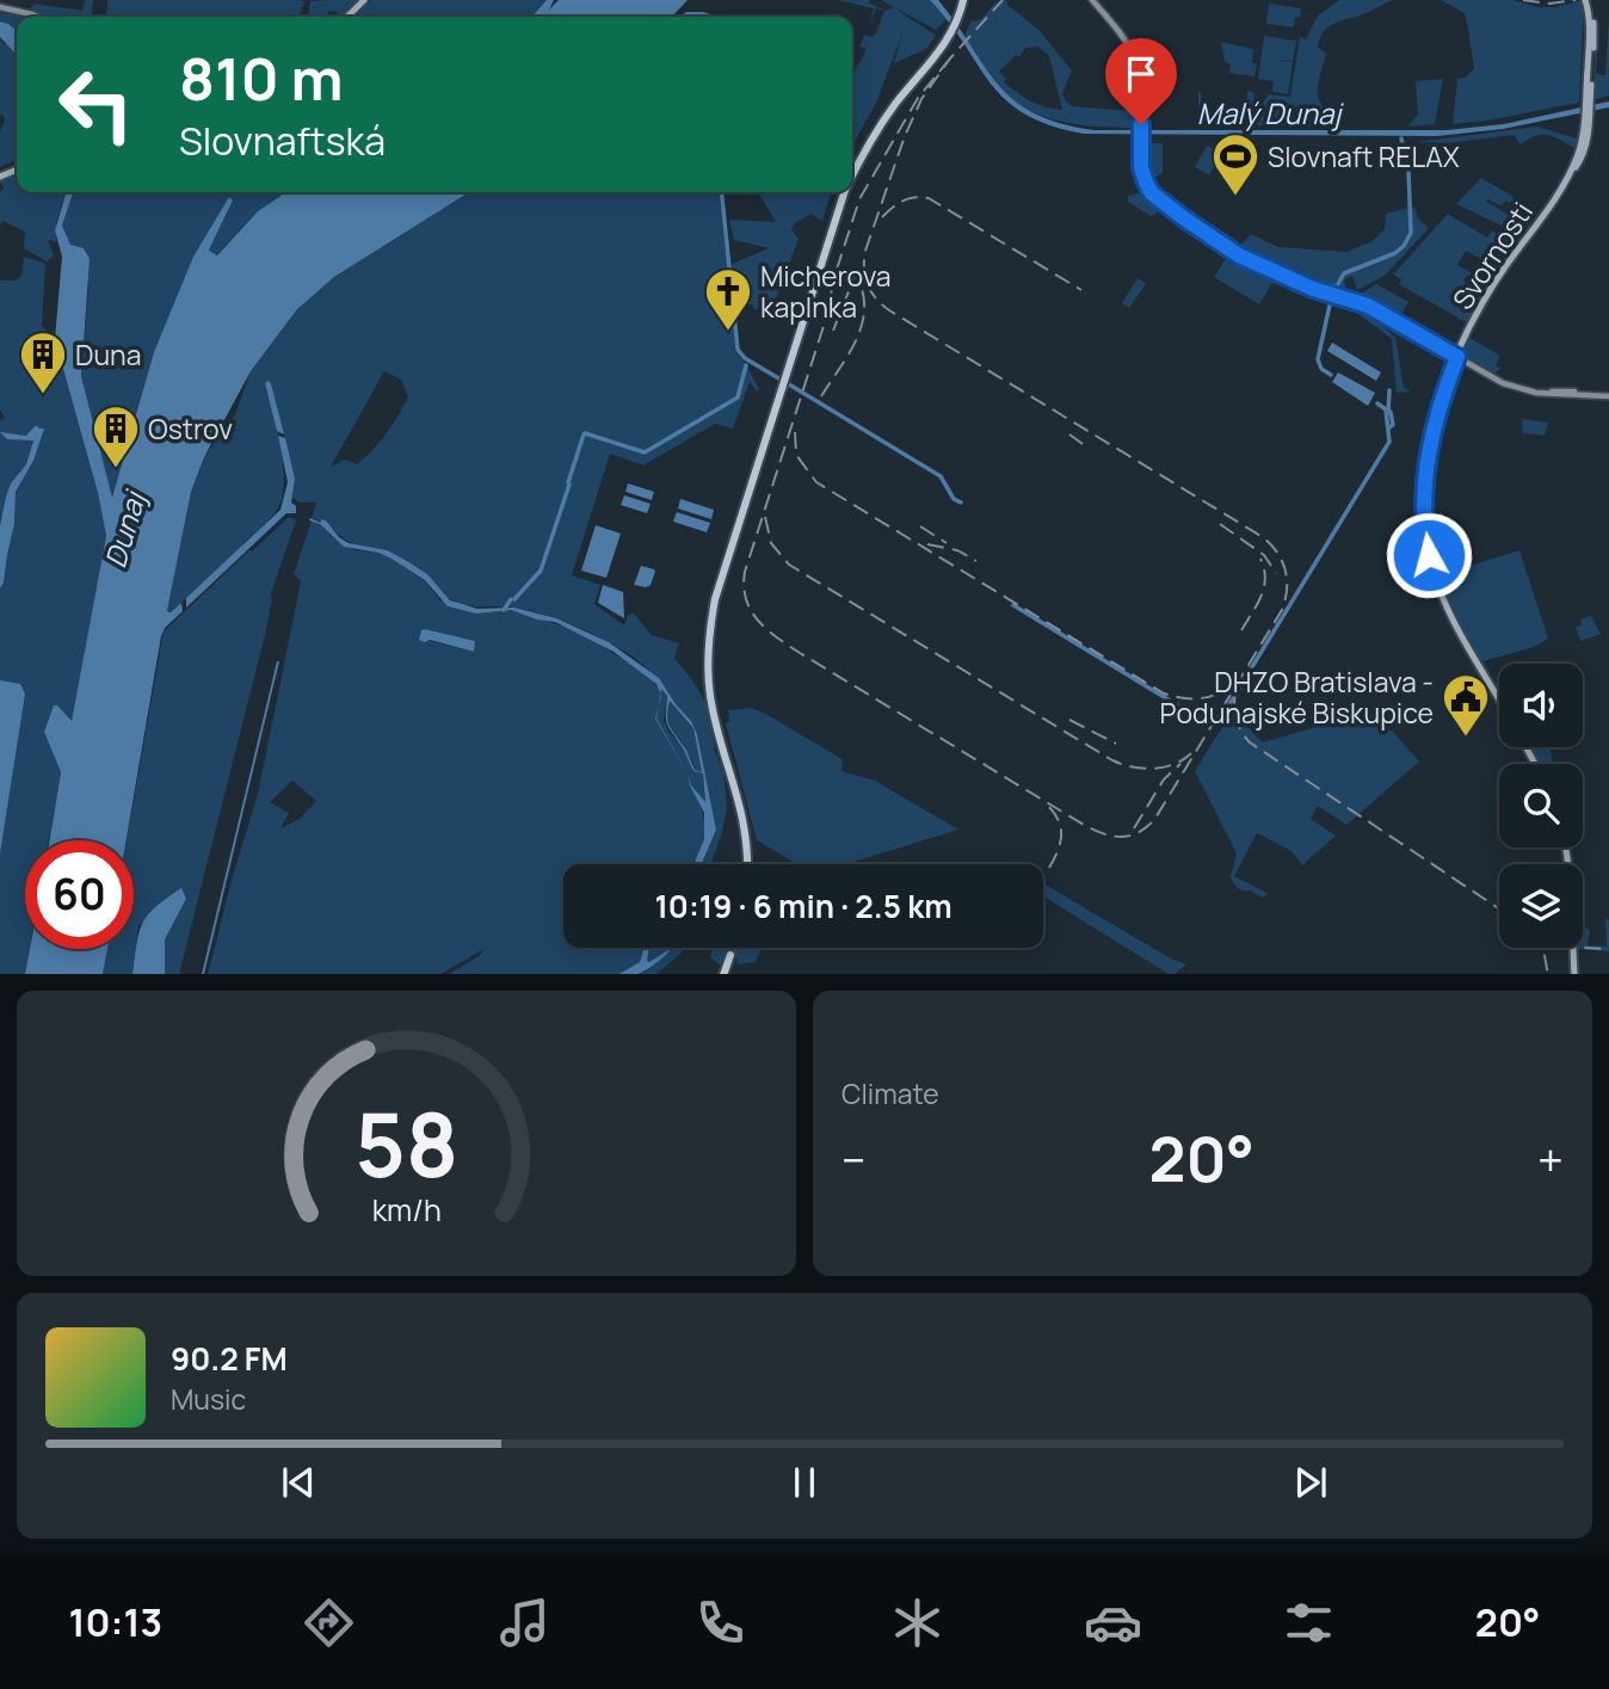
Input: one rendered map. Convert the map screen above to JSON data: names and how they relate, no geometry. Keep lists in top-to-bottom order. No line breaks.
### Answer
{"streets":{"main road":["Svornosti"]},"water":["Malý Dunaj","Dunaj"],"places":{"sports":["Slovnaft RELAX"],"church":["Micherova kaplnka"],"building":["Duna","Ostrov"],"public building":["DHZO Bratislava - Podunajské Biskupice"]},"page":{"turn":["810 m","Slovnaftská"],"limit":"60","trip":"10:19 · 6 min · 2.5 km","tile":"Climate","heat":["−","20°","+"],"song":["90.2 FM","Music"],"tabs":["10:13","20°"],"gauge":["58","km/h"]}}
